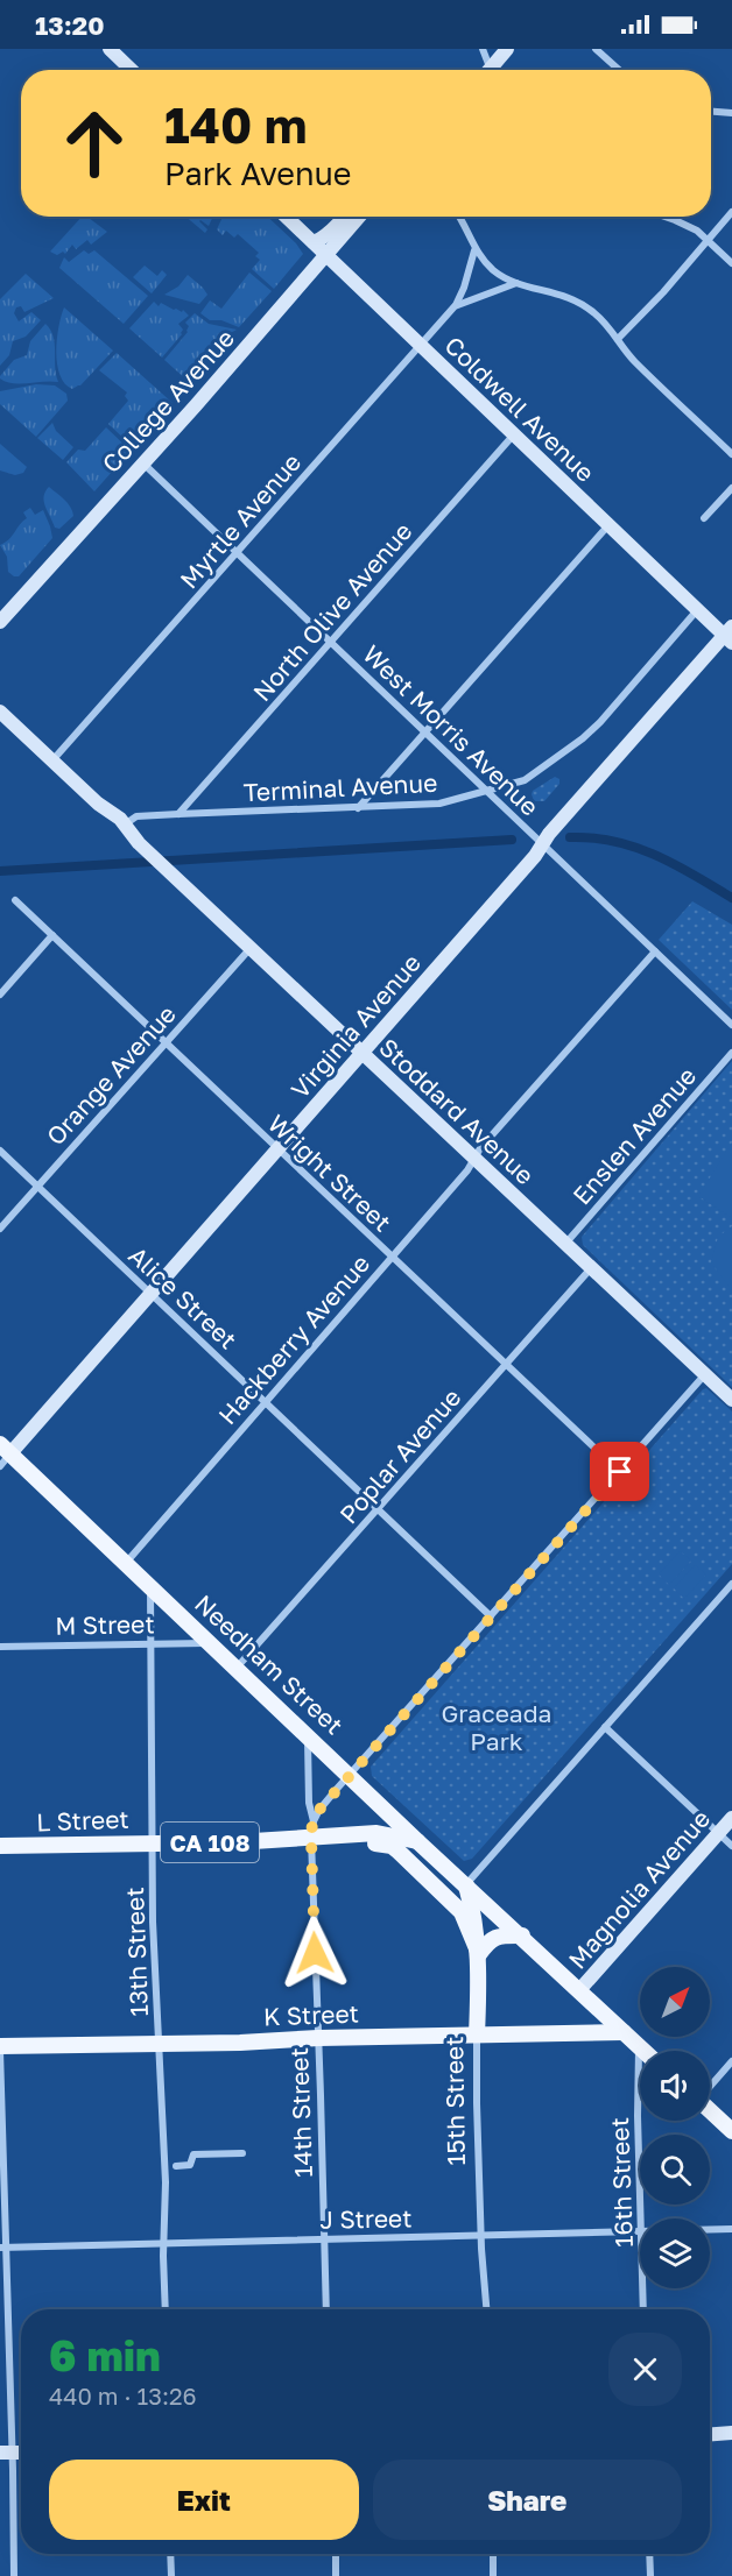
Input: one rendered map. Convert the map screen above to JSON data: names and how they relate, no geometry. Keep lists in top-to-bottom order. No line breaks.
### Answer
{"streets":{"main road":["Needham Street","L Street","CA 108","K Street","15th Street"],"street":["College Avenue","Coldwell Avenue","Myrtle Avenue","North Olive Avenue","West Morris Avenue","Terminal Avenue","Virginia Avenue","Orange Avenue","Stoddard Avenue","Enslen Avenue","Wright Street","Alice Street","Hackberry Avenue","Poplar Avenue","M Street","Magnolia Avenue","13th Street","14th Street","16th Street","J Street"]},"crossings":[["College Avenue","Coldwell Avenue"],["College Avenue","West Morris Avenue"],["Coldwell Avenue","Myrtle Avenue"],["Coldwell Avenue","North Olive Avenue"],["Coldwell Avenue","Terminal Avenue"],["Coldwell Avenue","Virginia Avenue"],["Myrtle Avenue","West Morris Avenue"],["Myrtle Avenue","Stoddard Avenue"],["North Olive Avenue","West Morris Avenue"],["North Olive Avenue","Terminal Avenue"],["West Morris Avenue","Terminal Avenue"],["West Morris Avenue","Virginia Avenue"],["West Morris Avenue","Hackberry Avenue"],["Terminal Avenue","Stoddard Avenue"],["Virginia Avenue","Stoddard Avenue"],["Virginia Avenue","Wright Street"],["Virginia Avenue","Alice Street"],["Virginia Avenue","Needham Street"],["Orange Avenue","Stoddard Avenue"],["Orange Avenue","Wright Street"],["Orange Avenue","Alice Street"],["Stoddard Avenue","Enslen Avenue"],["Stoddard Avenue","Hackberry Avenue"],["Stoddard Avenue","Poplar Avenue"],["Wright Street","Hackberry Avenue"],["Wright Street","Poplar Avenue"],["Alice Street","Hackberry Avenue"],["Alice Street","Poplar Avenue"],["Hackberry Avenue","Needham Street"],["Poplar Avenue","Needham Street"],["M Street","Needham Street"],["M Street","13th Street"],["Needham Street","L Street"],["Needham Street","Magnolia Avenue"],["Needham Street","13th Street"],["Needham Street","K Street"],["Needham Street","15th Street"],["Needham Street","14th Street"],["Needham Street","16th Street"],["L Street","13th Street"],["L Street","14th Street"],["13th Street","K Street"],["13th Street","J Street"],["K Street","15th Street"],["K Street","14th Street"],["15th Street","J Street"],["14th Street","J Street"]],"parks":["Graceada Park"],"north":"top right","page":{"status":"13:20","turn":["140 m","Park Avenue"],"heading":["6 min","440 m · 13:26"],"buttons":["Exit","Share"]}}
